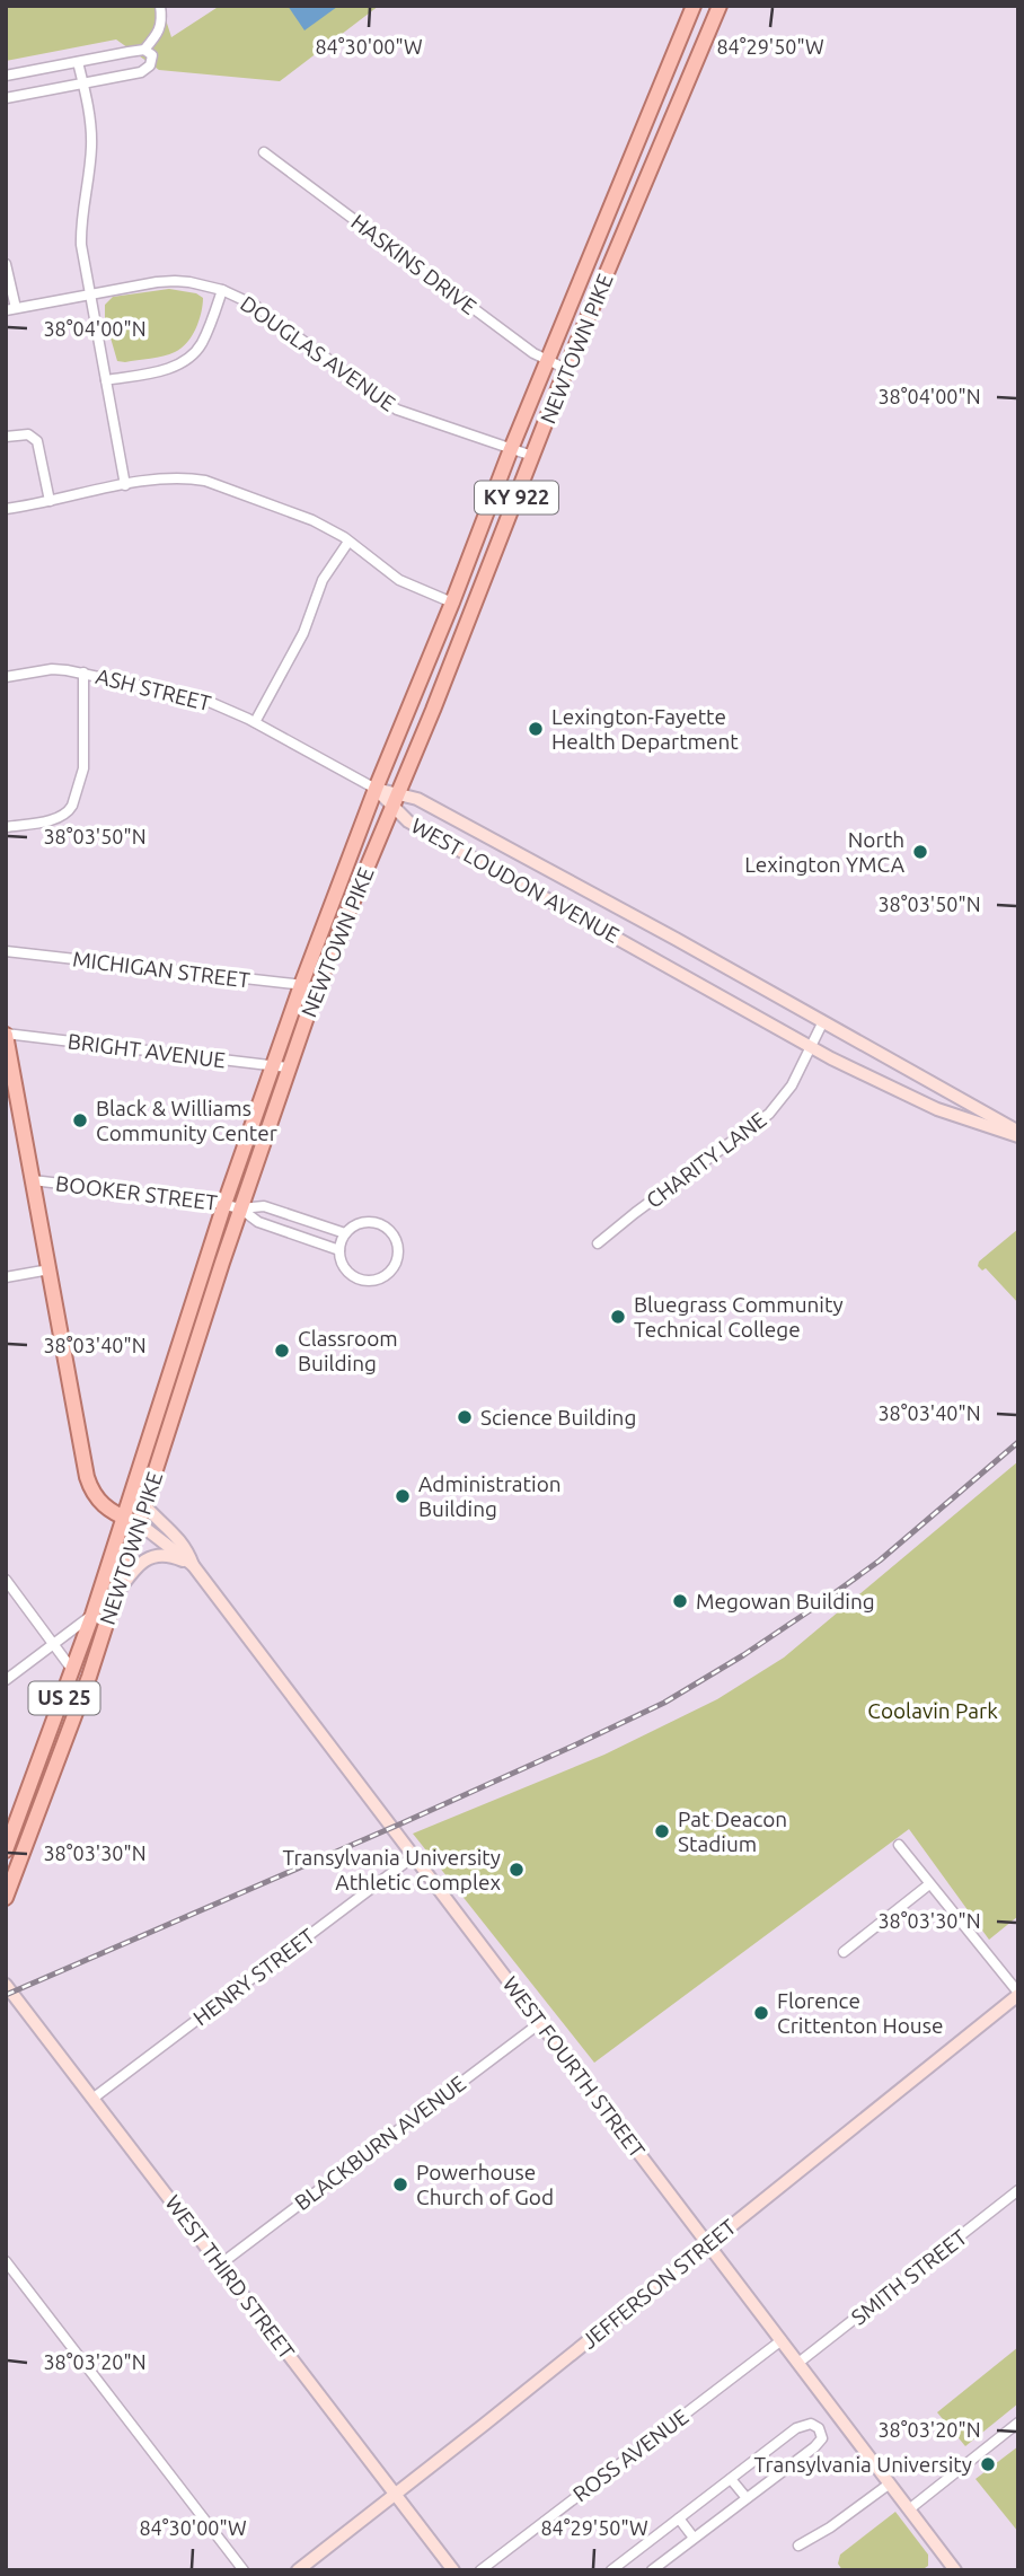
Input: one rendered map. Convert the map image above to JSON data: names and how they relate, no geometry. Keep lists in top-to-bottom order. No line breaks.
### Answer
{"streets":{"main road":["NEWTOWN PIKE","KY 922","WEST LOUDON AVENUE","US 25","WEST FOURTH STREET","WEST THIRD STREET","JEFFERSON STREET"],"street":["HASKINS DRIVE","DOUGLAS AVENUE","ASH STREET","MICHIGAN STREET","BRIGHT AVENUE","CHARITY LANE","BOOKER STREET","HENRY STREET","BLACKBURN AVENUE","SMITH STREET","ROSS AVENUE"]},"crossings":[["HASKINS DRIVE","NEWTOWN PIKE"],["NEWTOWN PIKE","DOUGLAS AVENUE"],["NEWTOWN PIKE","ASH STREET"],["NEWTOWN PIKE","WEST LOUDON AVENUE"],["NEWTOWN PIKE","MICHIGAN STREET"],["NEWTOWN PIKE","BRIGHT AVENUE"],["NEWTOWN PIKE","BOOKER STREET"],["NEWTOWN PIKE","WEST FOURTH STREET"],["ASH STREET","WEST LOUDON AVENUE"],["WEST LOUDON AVENUE","CHARITY LANE"],["HENRY STREET","WEST FOURTH STREET"],["HENRY STREET","WEST THIRD STREET"],["WEST FOURTH STREET","BLACKBURN AVENUE"],["WEST FOURTH STREET","SMITH STREET"],["WEST FOURTH STREET","JEFFERSON STREET"],["WEST FOURTH STREET","ROSS AVENUE"],["BLACKBURN AVENUE","WEST THIRD STREET"],["WEST THIRD STREET","JEFFERSON STREET"]],"parks":["Coolavin Park"],"places":["Lexington-Fayette Health Department","North Lexington YMCA","Black & Williams Community Center","Bluegrass Community Technical College","Classroom Building","Science Building","Administration Building","Megowan Building","Pat Deacon Stadium","Transylvania University Athletic Complex","Florence Crittenton House","Powerhouse Church of God","Transylvania University"],"coordinates":["84°30'00\"W","84°29'50\"W","38°04'00\"N","38°03'50\"N","38°03'40\"N","38°03'30\"N","38°03'20\"N"]}
